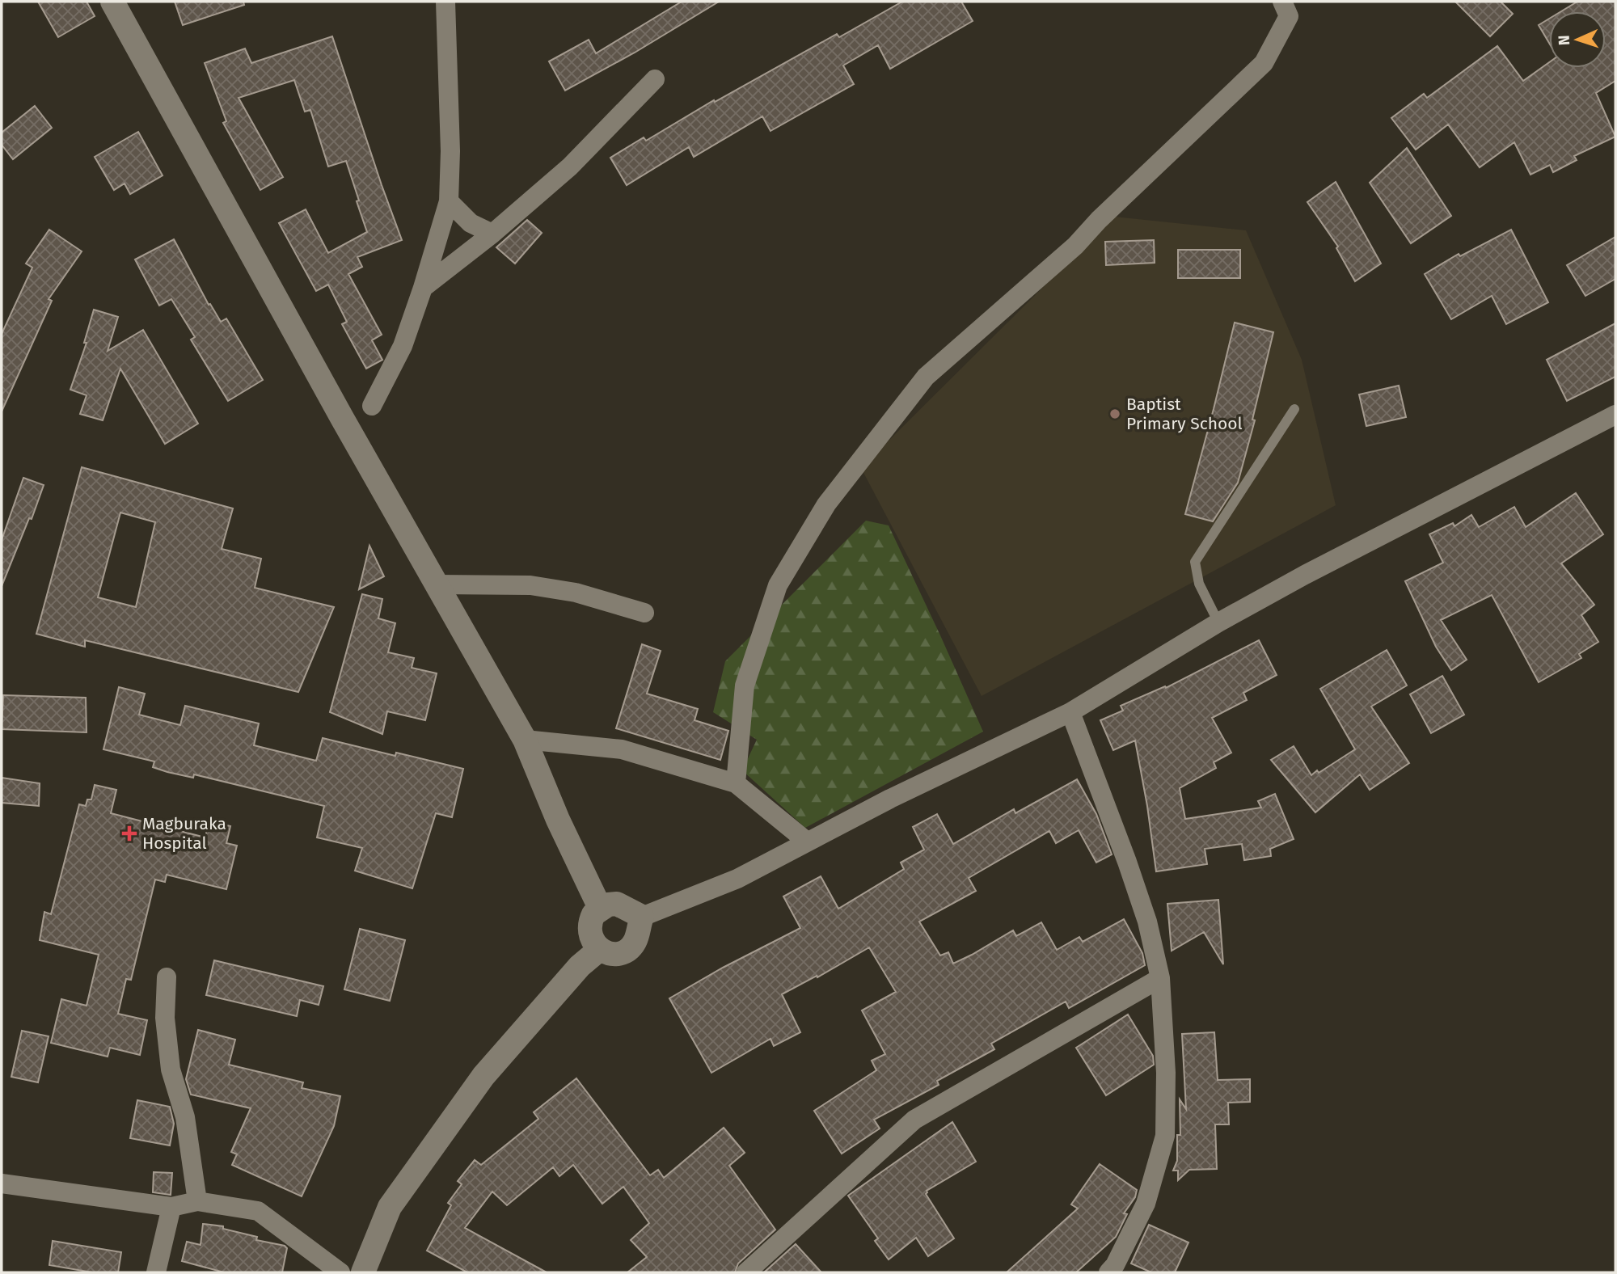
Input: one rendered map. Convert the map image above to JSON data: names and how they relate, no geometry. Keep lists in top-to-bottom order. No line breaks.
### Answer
{"places":{"other":["Baptist Primary School"],"health":["Magburaka Hospital"]},"north":"left"}
